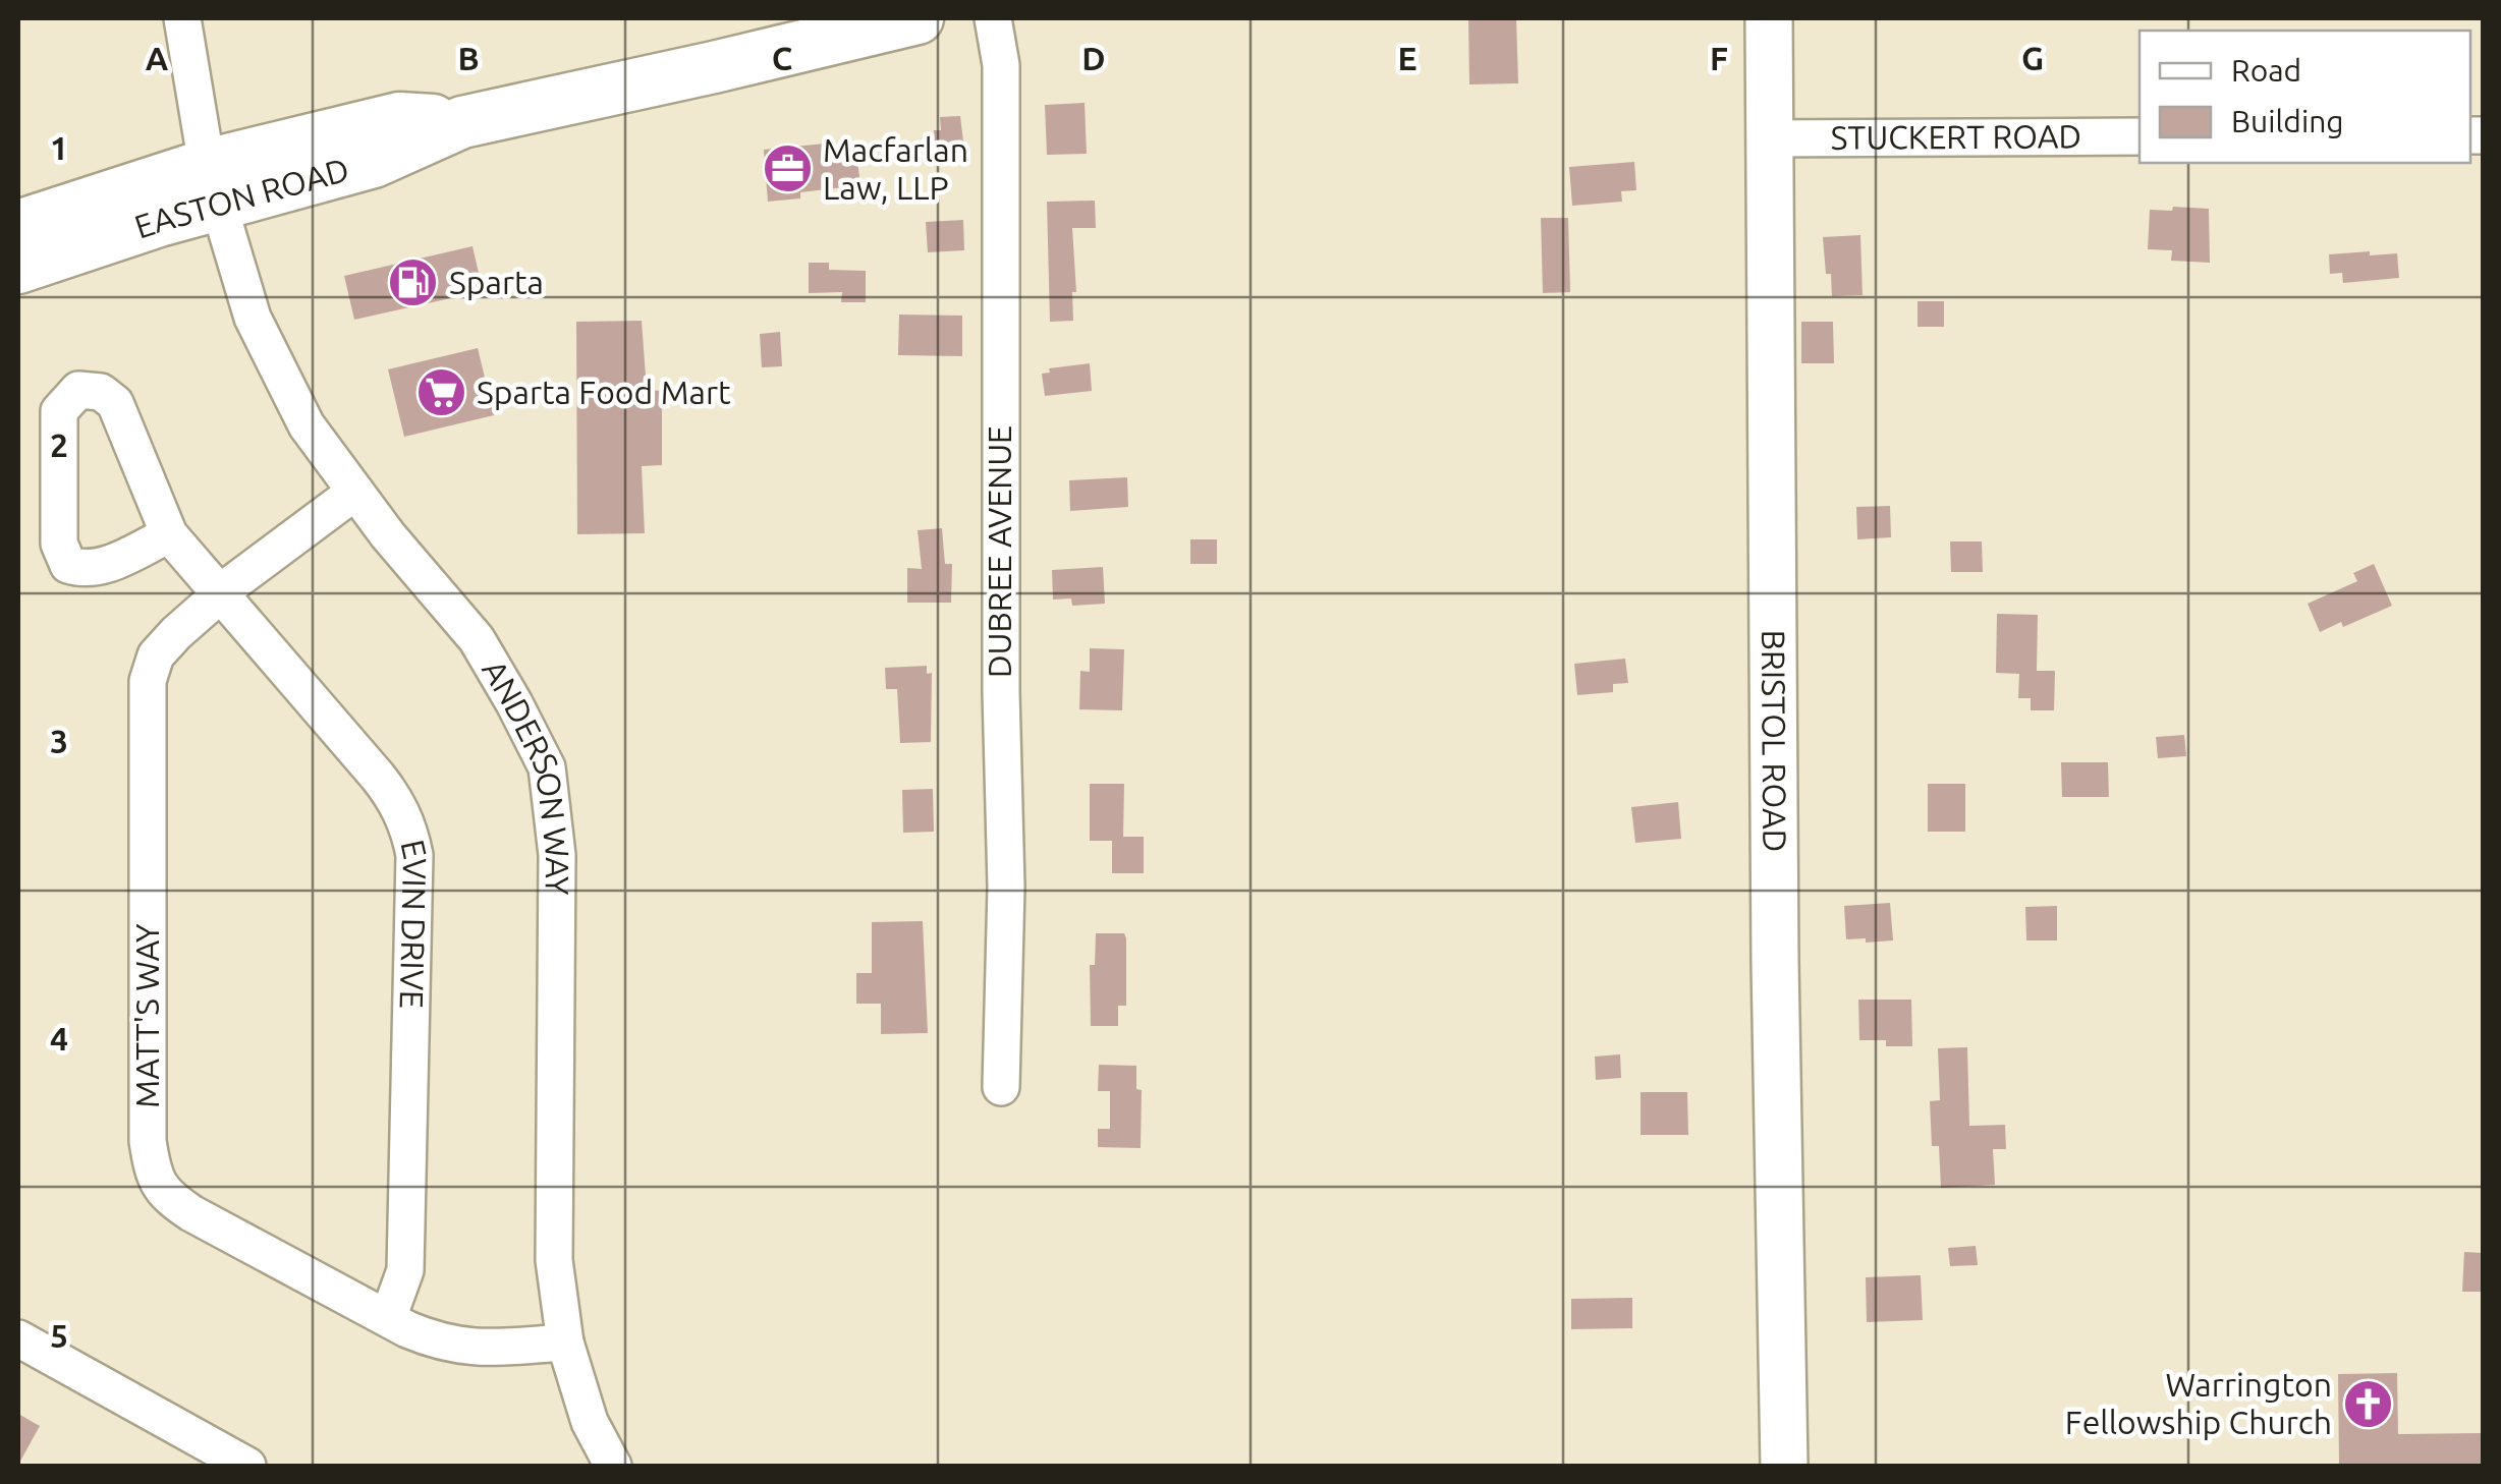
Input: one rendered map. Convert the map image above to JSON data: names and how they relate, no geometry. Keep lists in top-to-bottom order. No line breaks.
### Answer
{"streets":{"highway":["EASTON ROAD"],"main road":["BRISTOL ROAD"],"street":["STUCKERT ROAD","DUBREE AVENUE","ANDERSON WAY","EVIN DRIVE","MATT'S WAY"]},"crossings":[["STUCKERT ROAD","BRISTOL ROAD"],["EASTON ROAD","ANDERSON WAY"],["ANDERSON WAY","MATT'S WAY"],["EVIN DRIVE","MATT'S WAY"]],"places":{"office":["Macfarlan Law, LLP"],"fuel station":["Sparta"],"supermarket":["Sparta Food Mart"],"church":["Warrington Fellowship Church"]},"legend":["Road","Building"],"grid":{"columns":["A","B","C","D","E","F","G"],"rows":["1","2","3","4","5"]}}
